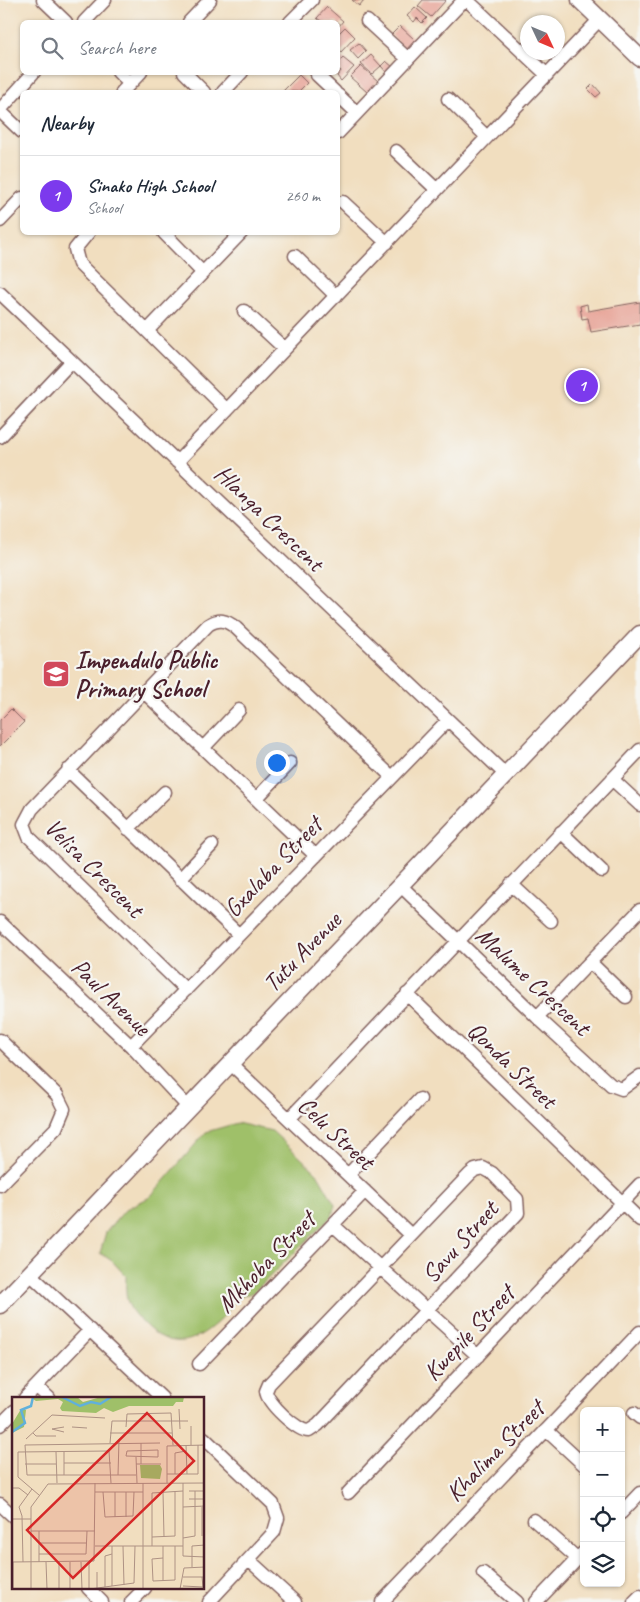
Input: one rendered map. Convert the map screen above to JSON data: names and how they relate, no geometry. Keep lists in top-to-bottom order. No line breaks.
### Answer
{"streets":{"street":["Hlanga Crescent","Gxalaba Street","Velisa Crescent","Tutu Avenue","Malume Crescent","Paul Avenue","Qonda Street","Celu Street","Savu Street","Mkhoba Street","Kwepile Street","Khalima Street"]},"crossings":[["Hlanga Crescent","Gxalaba Street"],["Hlanga Crescent","Tutu Avenue"],["Gxalaba Street","Velisa Crescent"],["Gxalaba Street","Paul Avenue"],["Tutu Avenue","Malume Crescent"],["Tutu Avenue","Paul Avenue"],["Tutu Avenue","Celu Street"],["Qonda Street","Kwepile Street"],["Celu Street","Savu Street"],["Celu Street","Mkhoba Street"]],"places":{"school or university":["Impendulo Public Primary School"]},"north":"bottom right","page":{"search":"Search here","heading":"Nearby","list":[{"mark":"1","name":"Sinako High School","note":"School","value":"260 m"}],"pins":"1","map_buttons":["+","−"]}}
